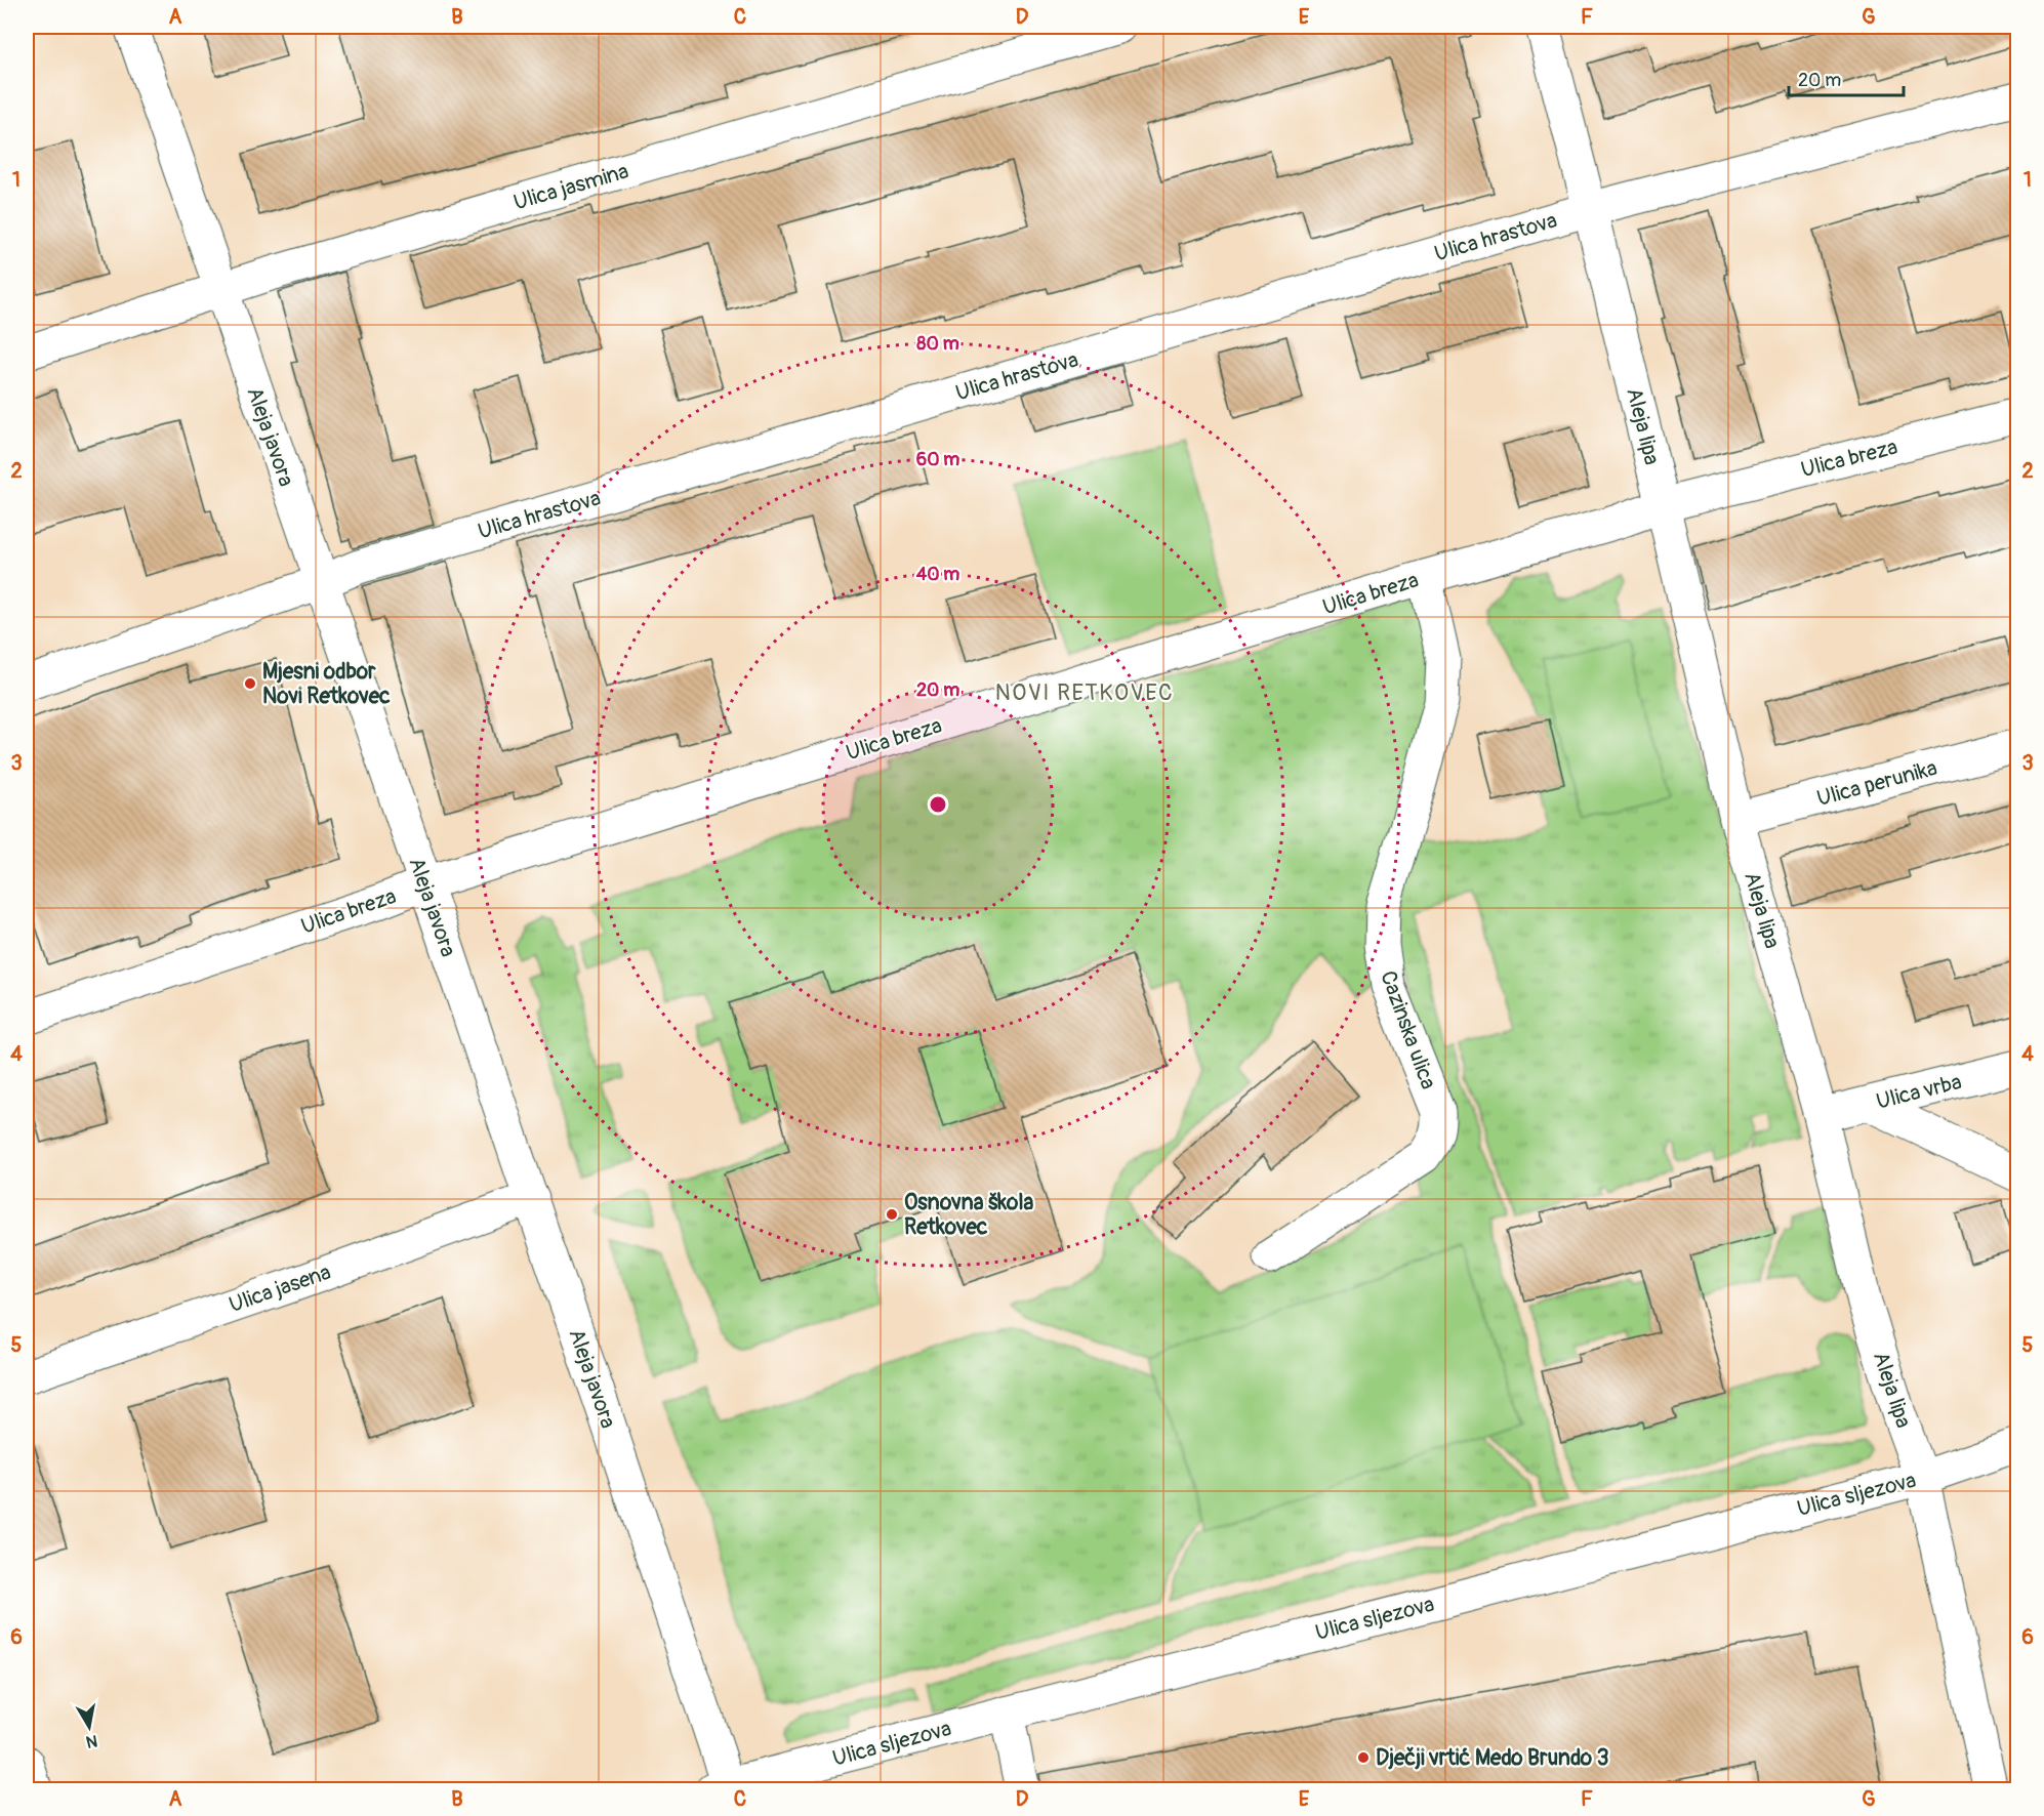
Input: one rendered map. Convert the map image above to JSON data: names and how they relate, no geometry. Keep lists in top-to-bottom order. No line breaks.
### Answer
{"streets":{"street":["Ulica jasmina","Ulica hrastova","Aleja lipa","Aleja javora","Ulica breza","Ulica perunika","Cazinska ulica","Ulica vrba","Ulica jasena","Ulica sljezova"]},"crossings":[["Ulica jasmina","Aleja javora"],["Ulica hrastova","Aleja lipa"],["Ulica hrastova","Aleja javora"],["Aleja lipa","Ulica breza"],["Aleja lipa","Ulica perunika"],["Aleja lipa","Ulica vrba"],["Aleja lipa","Ulica sljezova"],["Aleja javora","Ulica breza"],["Aleja javora","Ulica jasena"],["Aleja javora","Ulica sljezova"],["Ulica breza","Cazinska ulica"]],"districts":["NOVI RETKOVEC"],"places":["Mjesni odbor Novi Retkovec","Osnovna škola Retkovec","Dječji vrtić Medo Brundo 3"],"scale_bar":"20 m","north":"bottom","grid":{"columns":["A","B","C","D","E","F","G"],"rows":["1","2","3","4","5","6"]},"rings":["80 m","60 m","40 m","20 m"]}
